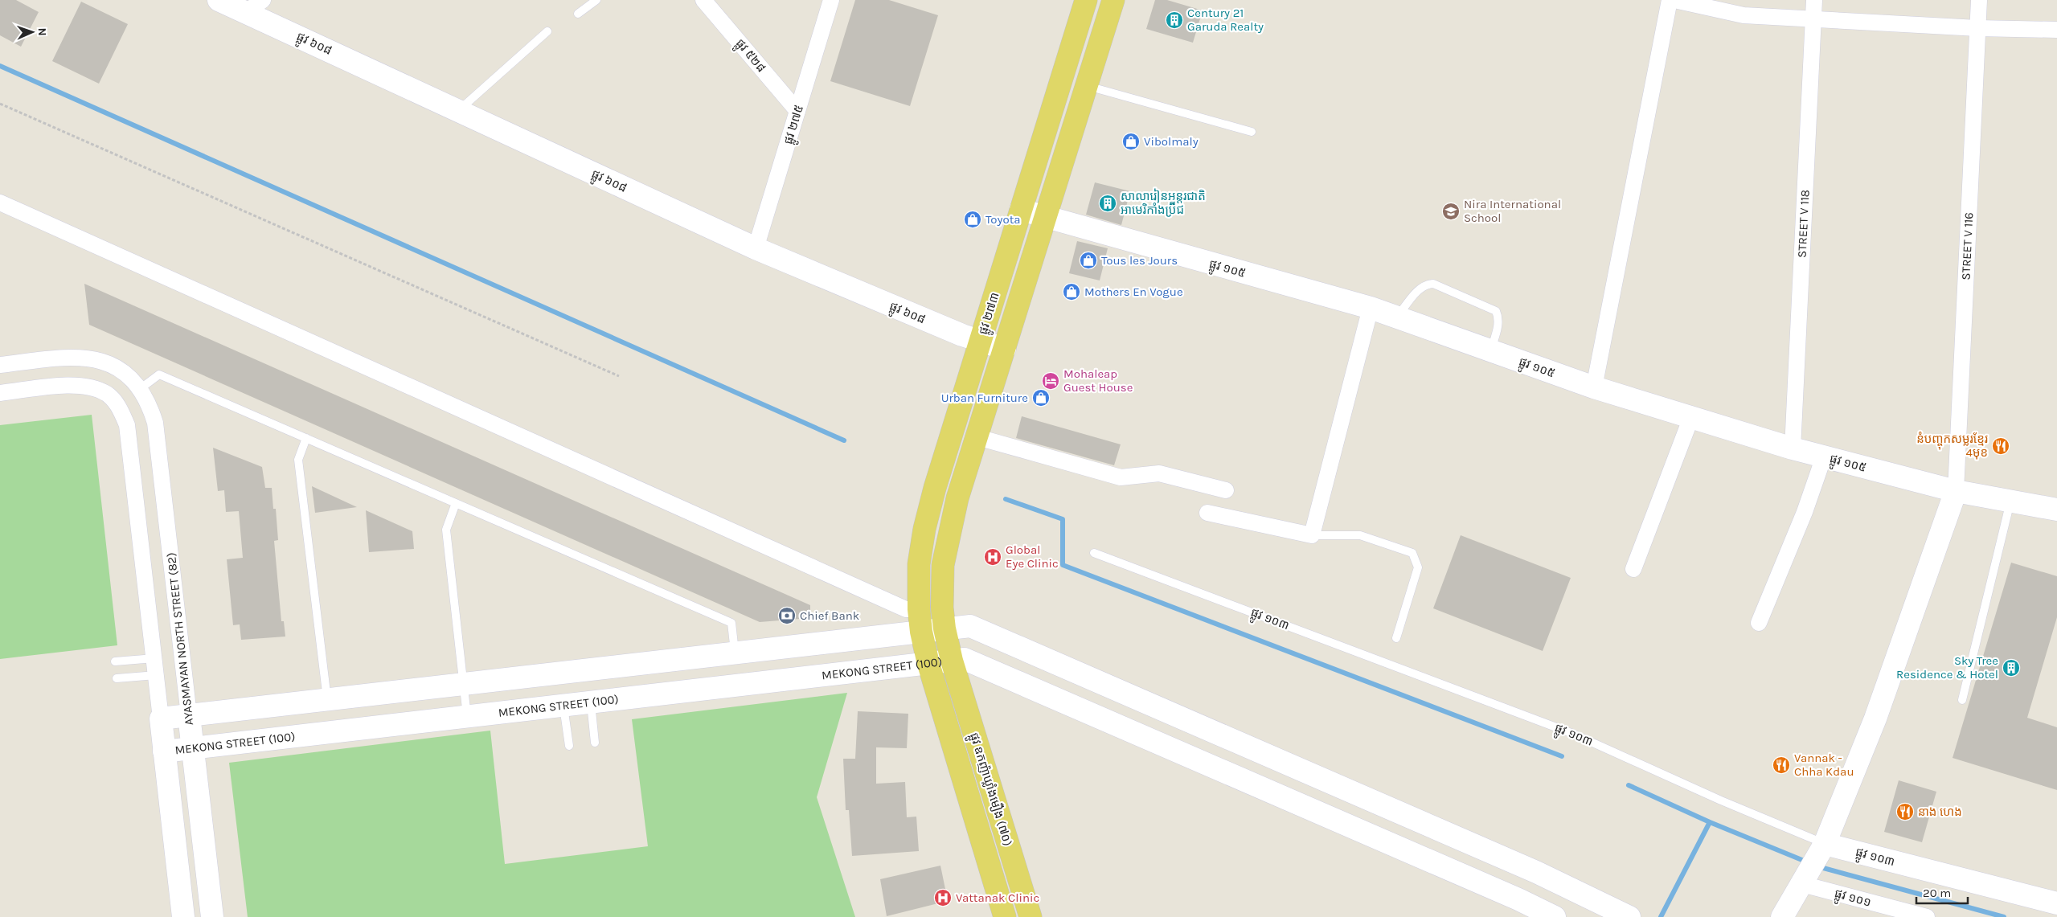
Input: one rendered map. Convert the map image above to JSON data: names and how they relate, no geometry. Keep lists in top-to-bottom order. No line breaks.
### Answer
{"streets":{"main road":["ផ្លូវ ២៧៣","ផ្លូវ ឧកញ៉ាឃ្លាំងមឿង (៧០)"],"street":["ផ្លូវ ៦០៨","ផ្លូវ ៥២៨","ផ្លូវ ២៧៥","STREET V 118","STREET V 116","ផ្លូវ ១០៥","ផ្លូវ ១០៣","AYASMAYAN NORTH STREET (82)","MEKONG STREET (100)","ផ្លូវ ១០១"]},"crossings":[["ផ្លូវ ៦០៨","ផ្លូវ ២៧៥"],["ផ្លូវ ៦០៨","ផ្លូវ ២៧៣"],["ផ្លូវ ៥២៨","ផ្លូវ ២៧៥"],["STREET V 118","ផ្លូវ ១០៥"],["STREET V 116","ផ្លូវ ១០៥"],["ផ្លូវ ១០៥","ផ្លូវ ២៧៣"],["ផ្លូវ ២៧៣","ផ្លូវ ឧកញ៉ាឃ្លាំងមឿង (៧០)"],["ផ្លូវ ១០៣","ផ្លូវ ១០១"],["AYASMAYAN NORTH STREET (82)","MEKONG STREET (100)"],["MEKONG STREET (100)","ផ្លូវ ឧកញ៉ាឃ្លាំងមឿង (៧០)"]],"places":{"building":["Century 21 Garuda Realty","សាលារៀនអន្តរជាតិ អាមេរិកាំងប្រ៊ីជ","Sky Tree Residence & Hotel"],"shop":["Vibolmaly","Toyota","Tous les Jours","Mothers En Vogue","Urban Furniture"],"school or university":["Nira International School"],"hotel":["Mohaleap Guest House"],"restaurant":["នំបញ្ចុកសម្លរខ្មែរ 4មុខ","Vannak - Chha Kdau","នាង ហេង"],"hospital":["Global Eye Clinic","Vattanak Clinic"],"bank":["Chief Bank"]},"scale_bar":"20 m","north":"right"}
